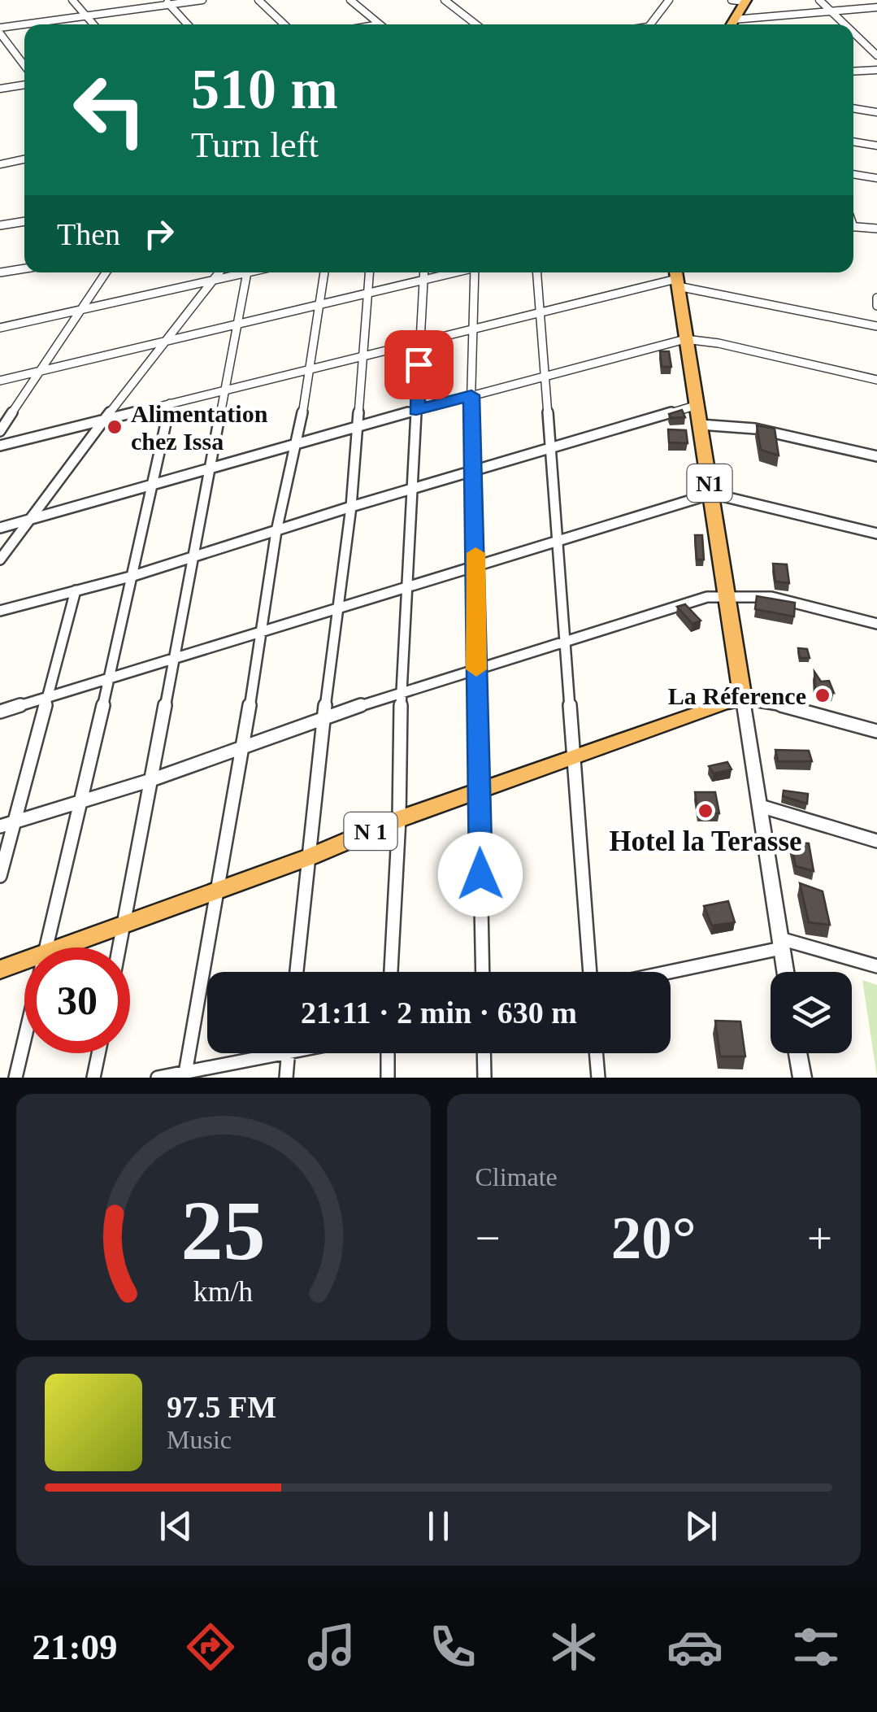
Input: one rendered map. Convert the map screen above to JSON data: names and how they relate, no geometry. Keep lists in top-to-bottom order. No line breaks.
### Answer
{"streets":{"highway":["N1","N 1"]},"crossings":[["N1","N 1"]],"places":["Alimentation chez Issa","La Réference","Hotel la Terasse"],"page":{"turn":["510 m","Turn left"],"then":"Then","limit":"30","trip":"21:11 · 2 min · 630 m","tile":"Climate","heat":["−","20°","+"],"song":["97.5 FM","Music"],"tabs":"21:09","gauge":["25","km/h"]}}
